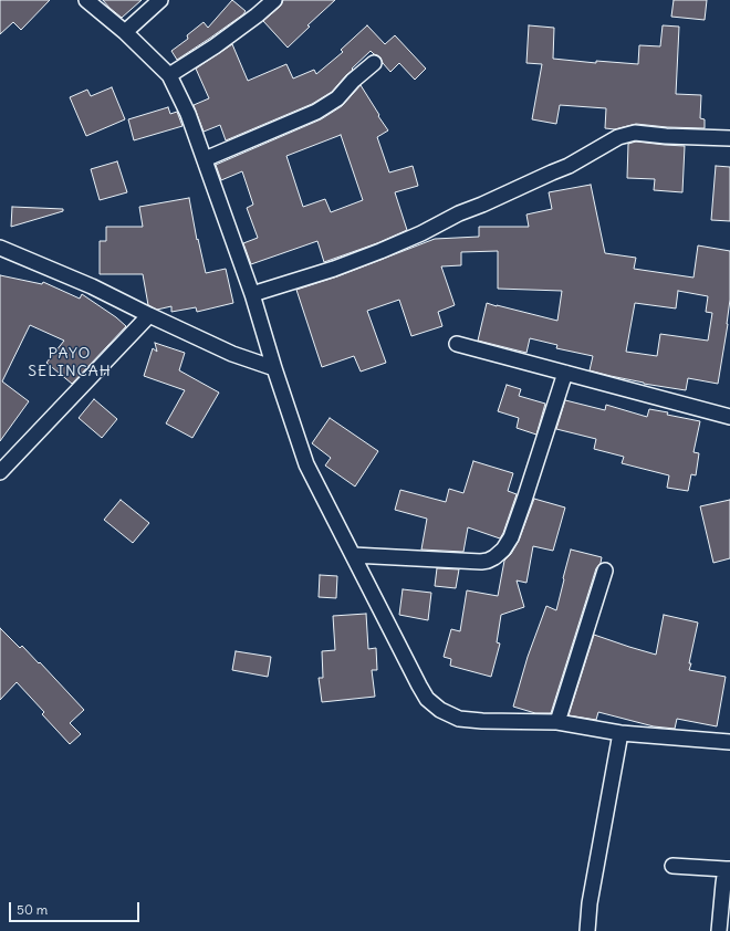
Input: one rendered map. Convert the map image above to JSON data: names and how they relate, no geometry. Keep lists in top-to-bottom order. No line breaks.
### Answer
{"districts":["PAYO SELINCAH"],"scale_bar":"50 m"}
